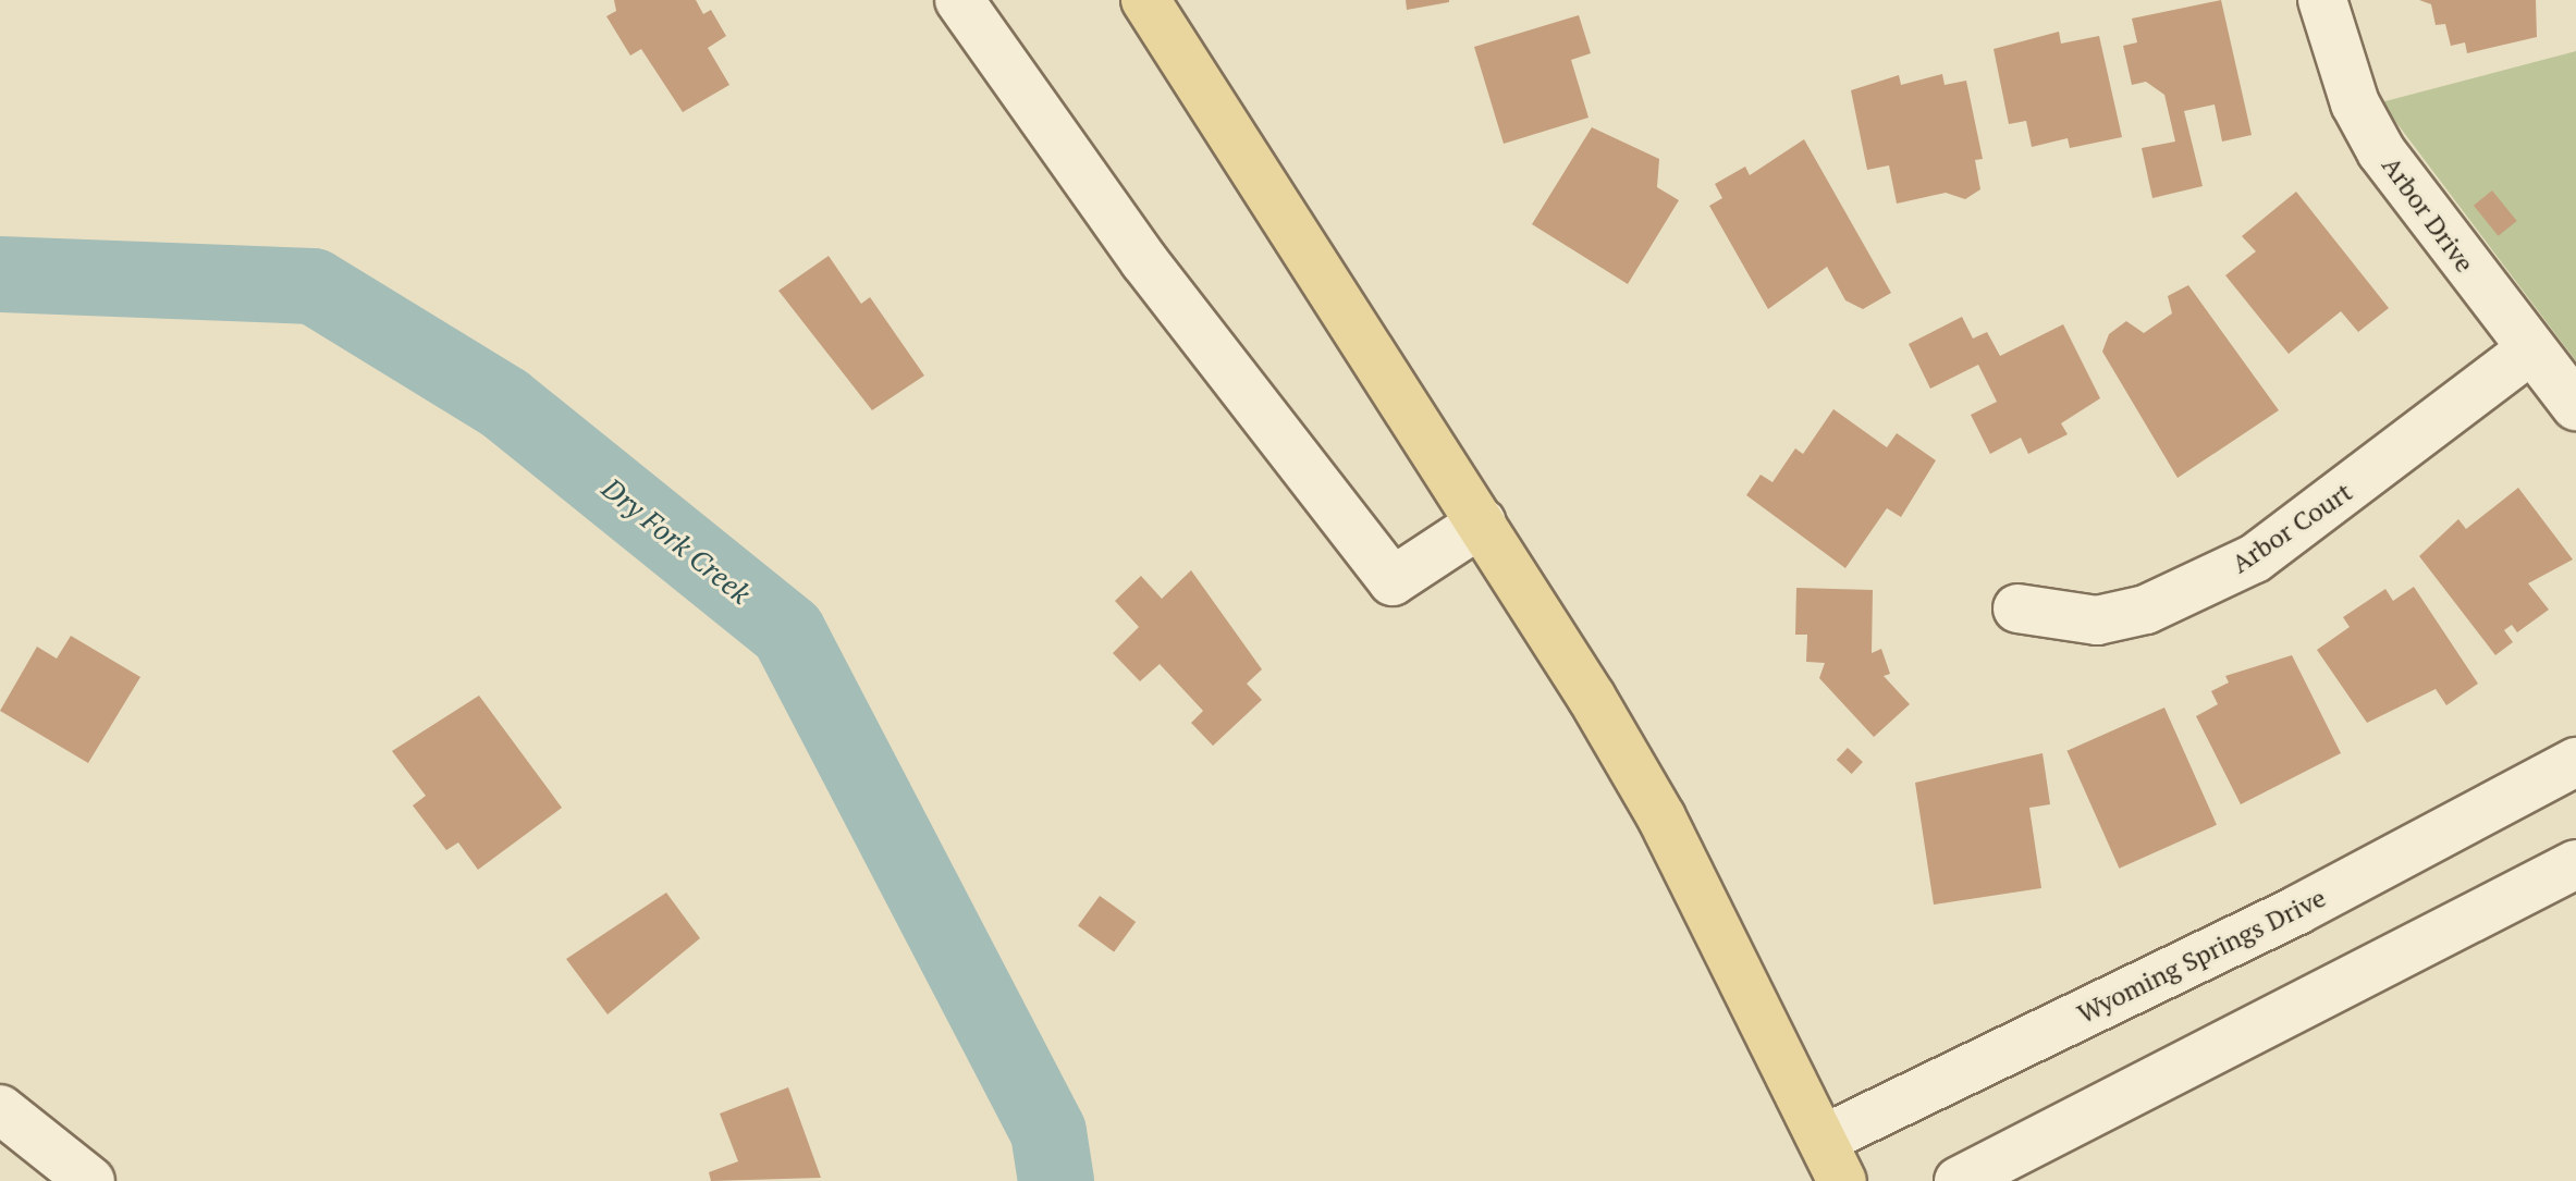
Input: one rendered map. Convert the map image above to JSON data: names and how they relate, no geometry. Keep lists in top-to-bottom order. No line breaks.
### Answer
{"streets":{"street":["Arbor Drive","Arbor Court","Wyoming Springs Drive"]},"crossings":[["Arbor Drive","Arbor Court"]],"water":["Dry Fork Creek"]}
